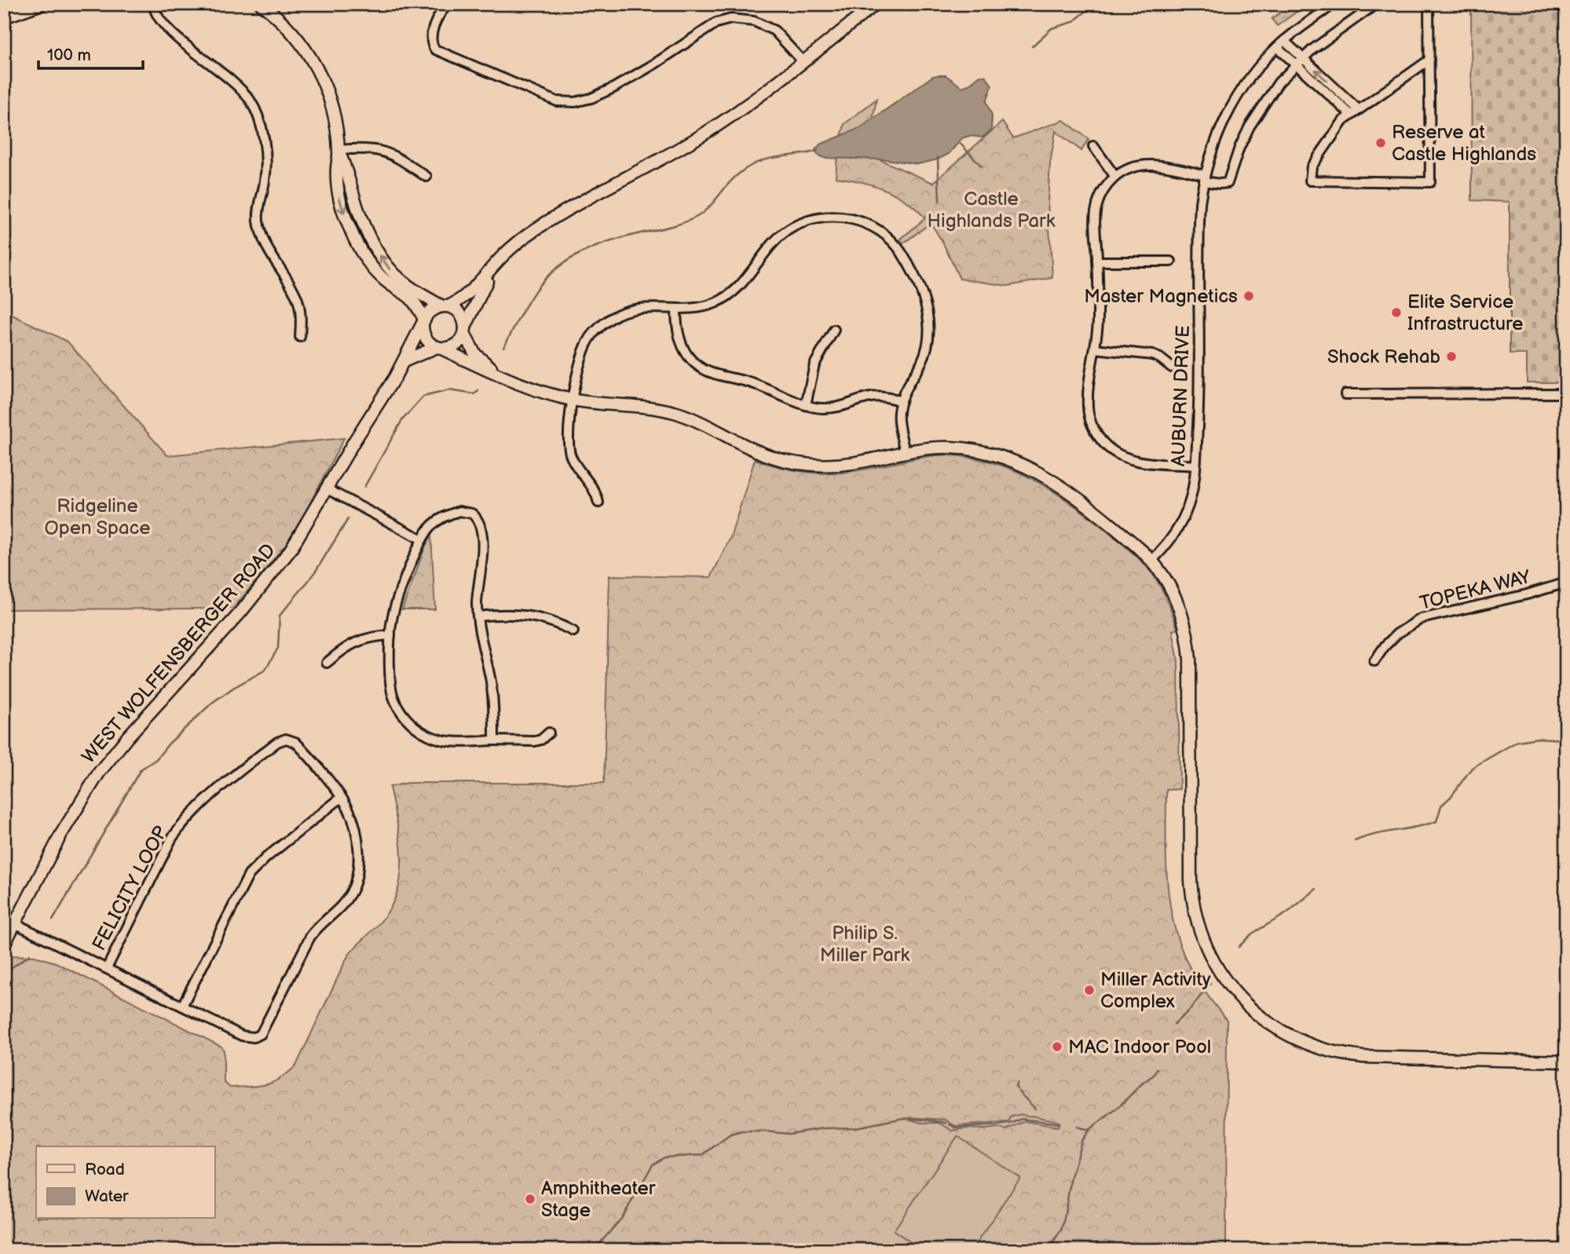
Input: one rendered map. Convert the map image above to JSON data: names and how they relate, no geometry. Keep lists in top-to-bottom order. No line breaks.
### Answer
{"streets":{"main road":["WEST WOLFENSBERGER ROAD"],"street":["AUBURN DRIVE","TOPEKA WAY","FELICITY LOOP"]},"parks":["Castle Highlands Park","Ridgeline Open Space","Philip S. Miller Park"],"places":["Reserve at Castle Highlands","Master Magnetics","Elite Service Infrastructure","Shock Rehab","Miller Activity Complex","MAC Indoor Pool","Amphitheater Stage"],"legend":["Road","Water"],"scale_bar":"100 m"}
